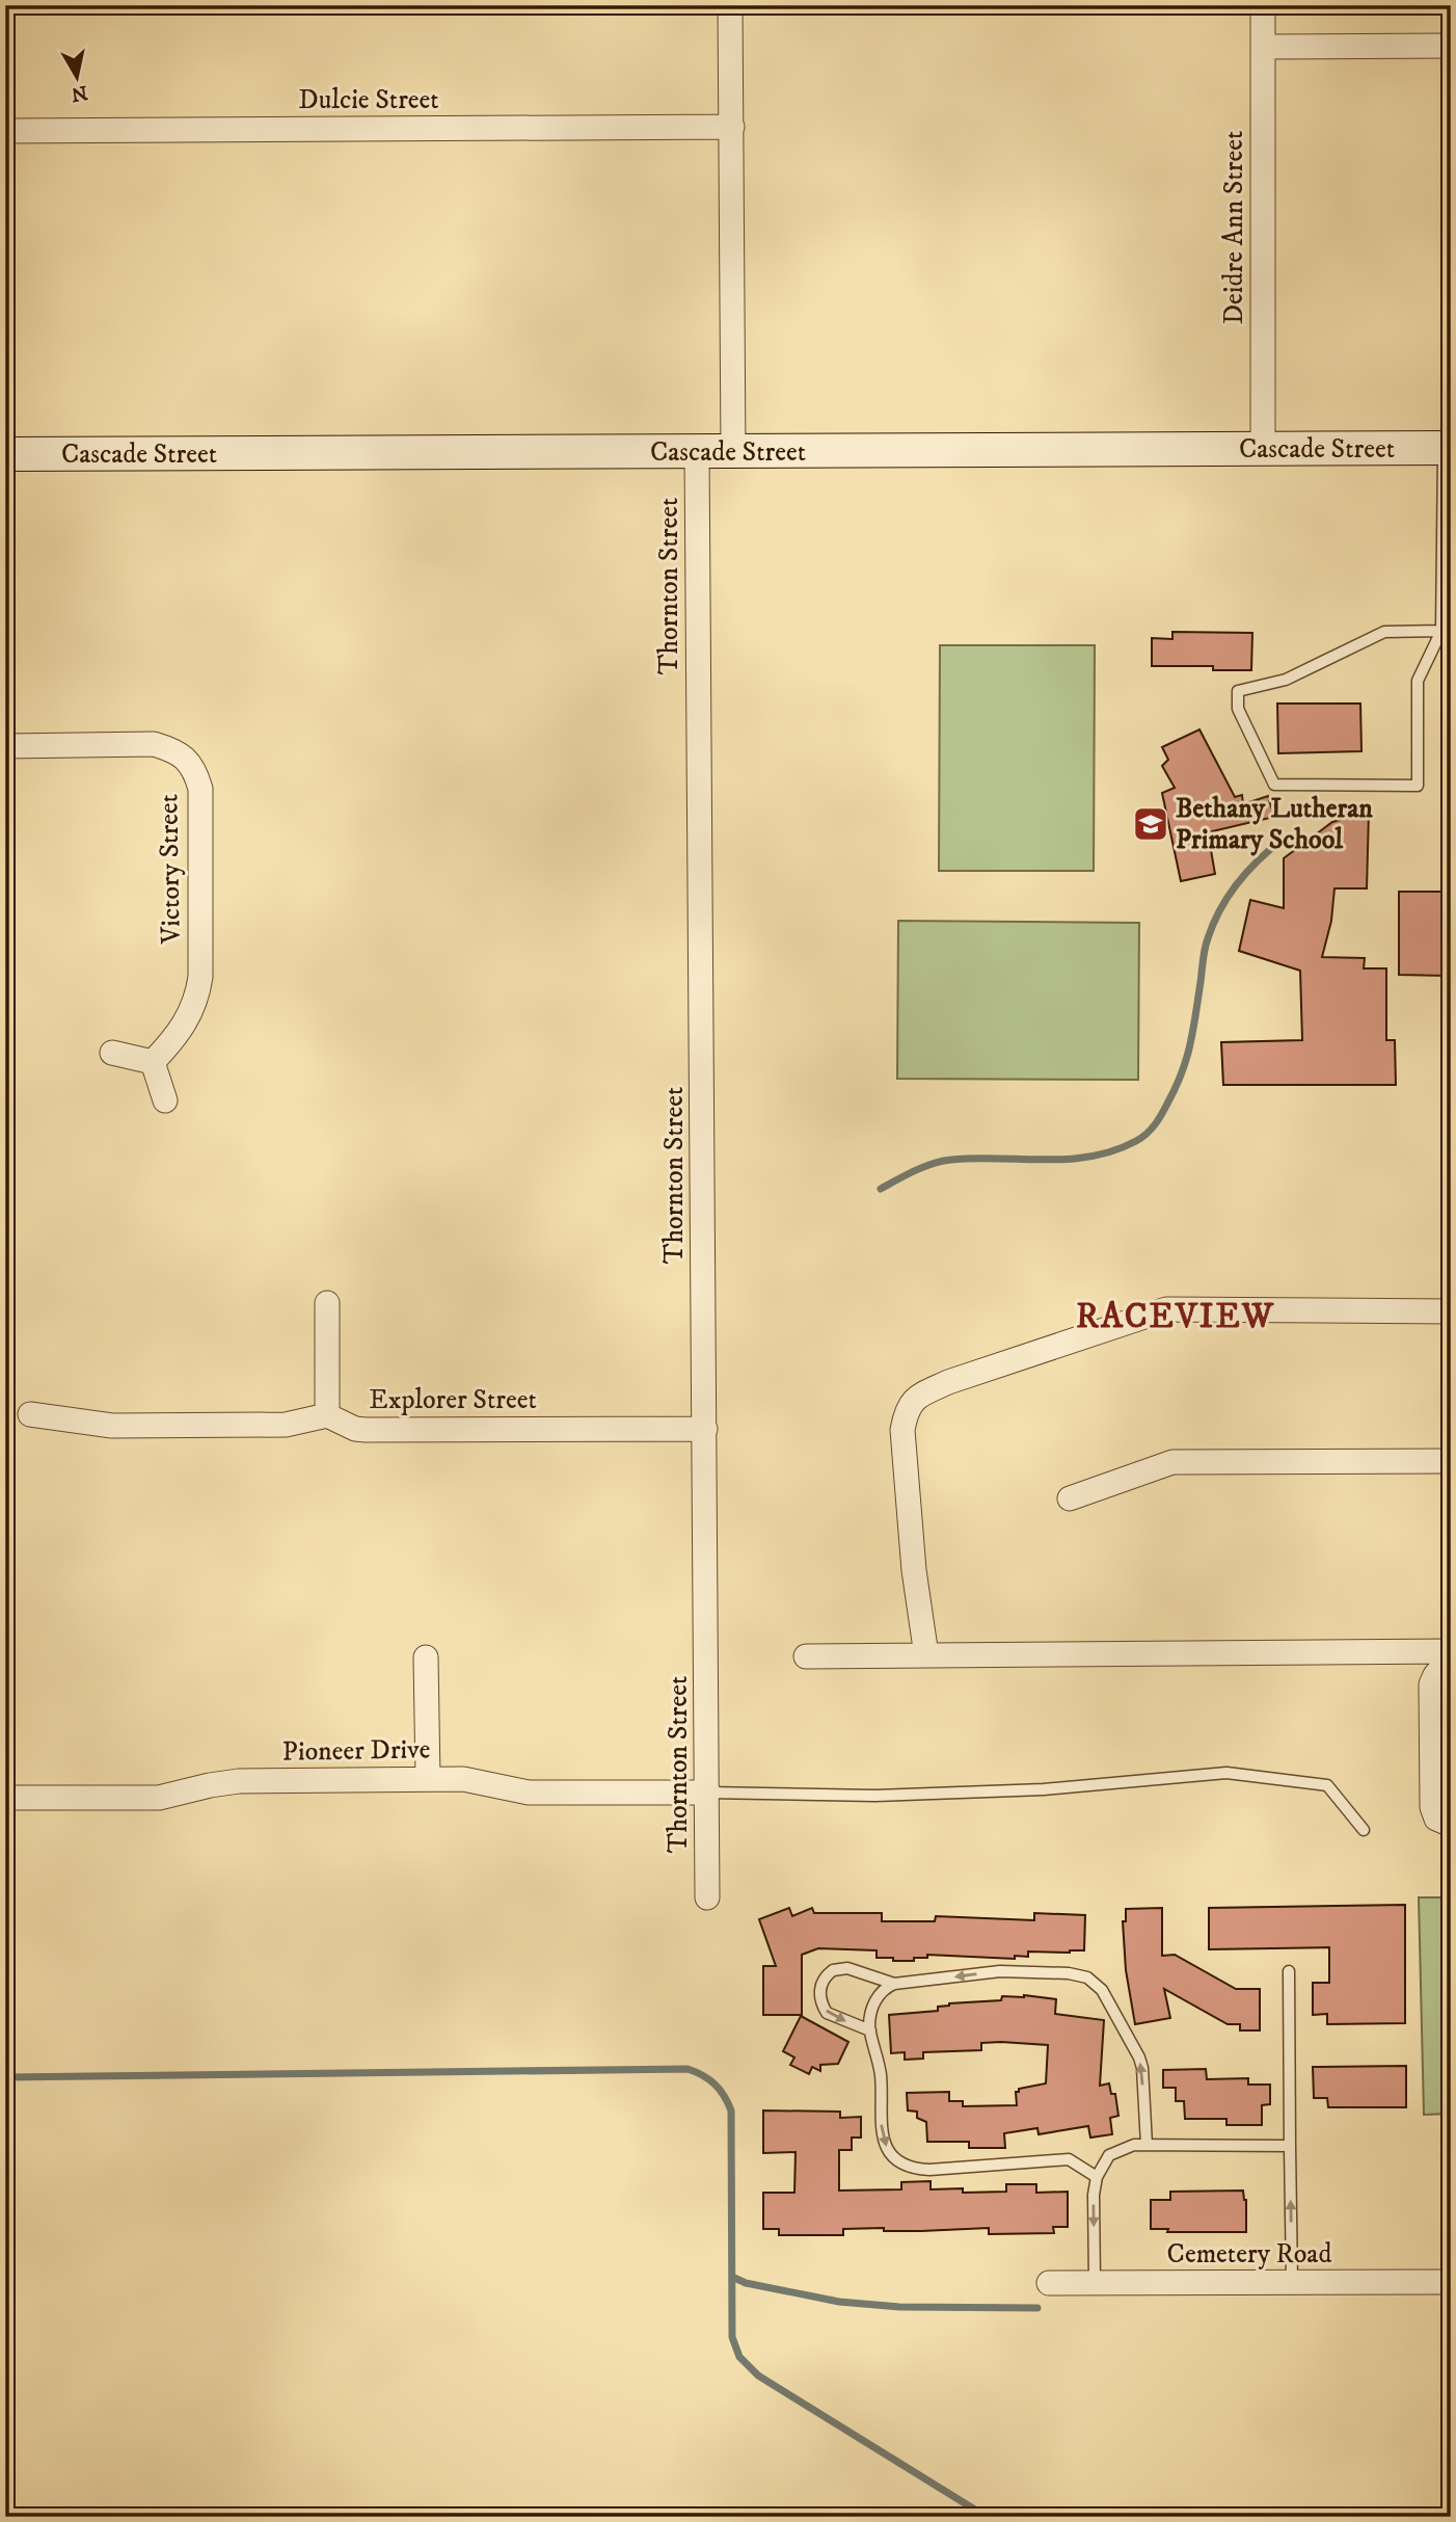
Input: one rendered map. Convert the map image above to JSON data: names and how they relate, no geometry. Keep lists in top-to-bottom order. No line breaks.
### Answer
{"streets":{"main road":["Cascade Street"],"street":["Dulcie Street","Deidre Ann Street","Thornton Street","Victory Street","Explorer Street","Pioneer Drive","Cemetery Road"]},"crossings":[["Deidre Ann Street","Cascade Street"],["Cascade Street","Thornton Street"],["Thornton Street","Explorer Street"],["Thornton Street","Pioneer Drive"]],"districts":["RACEVIEW"],"places":{"school or university":["Bethany Lutheran Primary School"]},"north":"bottom"}
